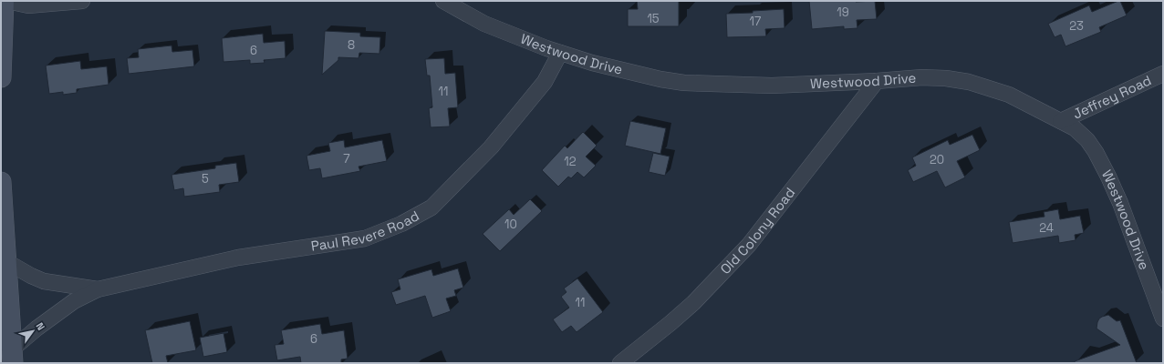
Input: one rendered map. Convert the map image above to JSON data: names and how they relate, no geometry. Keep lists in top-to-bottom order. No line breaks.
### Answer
{"streets":{"street":["Westwood Drive","Jeffrey Road","Paul Revere Road","Old Colony Road"]},"crossings":[["Westwood Drive","Jeffrey Road"],["Westwood Drive","Paul Revere Road"],["Westwood Drive","Old Colony Road"]],"house_numbers":["19","15","17","23","8","6","11","7","20","12","5","10","24","11","6"],"north":"top right"}
